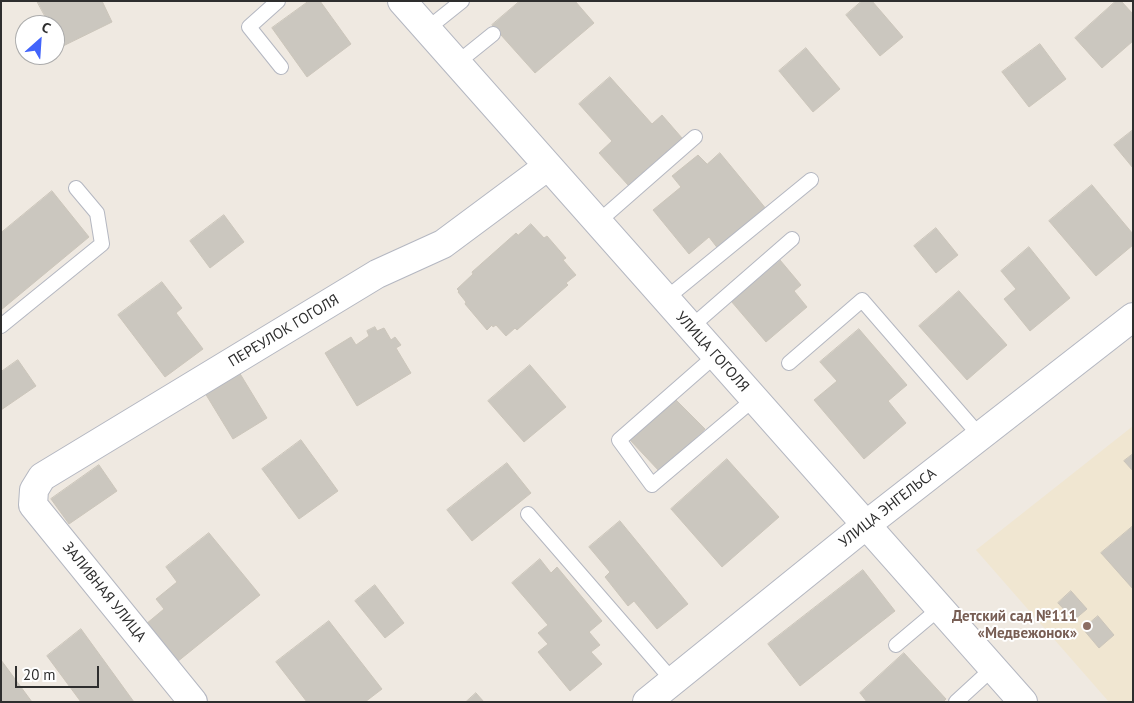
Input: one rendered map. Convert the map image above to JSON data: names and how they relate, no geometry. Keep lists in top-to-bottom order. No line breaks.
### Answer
{"streets":{"street":["ПЕРЕУЛОК ГОГОЛЯ","УЛИЦА ГОГОЛЯ","УЛИЦА ЭНГЕЛЬСА","ЗАЛИВНАЯ УЛИЦА"]},"crossings":[["ПЕРЕУЛОК ГОГОЛЯ","УЛИЦА ГОГОЛЯ"],["ПЕРЕУЛОК ГОГОЛЯ","ЗАЛИВНАЯ УЛИЦА"],["УЛИЦА ГОГОЛЯ","УЛИЦА ЭНГЕЛЬСА"]],"places":["Детский сад №111 «Медвежонок»"],"scale_bar":"20 m","north":"top right"}
